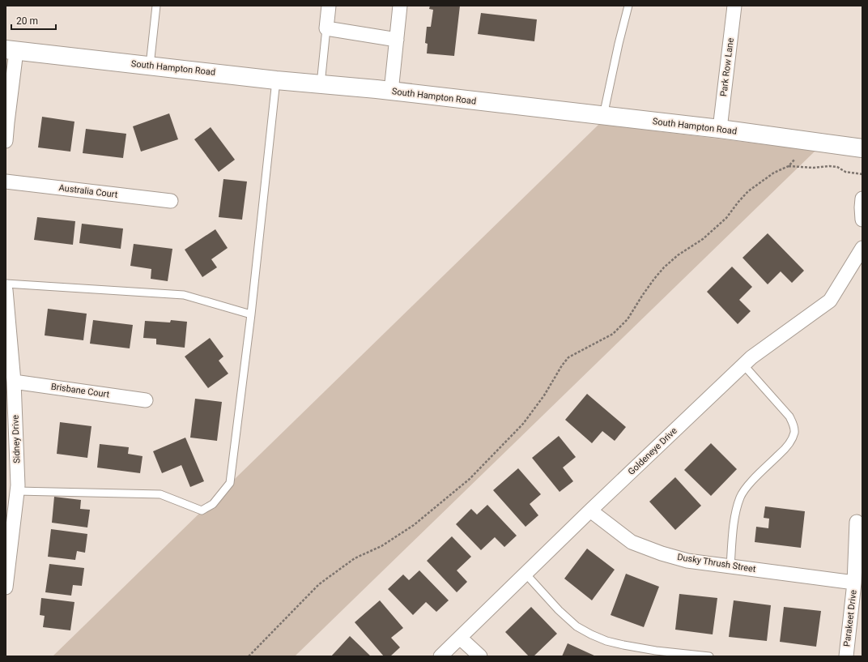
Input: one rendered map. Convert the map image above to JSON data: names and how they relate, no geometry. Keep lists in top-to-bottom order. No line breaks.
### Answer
{"streets":{"main road":["South Hampton Road"],"street":["Park Row Lane","Australia Court","Brisbane Court","Sidney Drive","Goldeneye Drive","Dusky Thrush Street","Parakeet Drive"]},"crossings":[["Park Row Lane","South Hampton Road"],["Brisbane Court","Sidney Drive"],["Goldeneye Drive","Dusky Thrush Street"],["Dusky Thrush Street","Parakeet Drive"]],"scale_bar":"20 m"}
